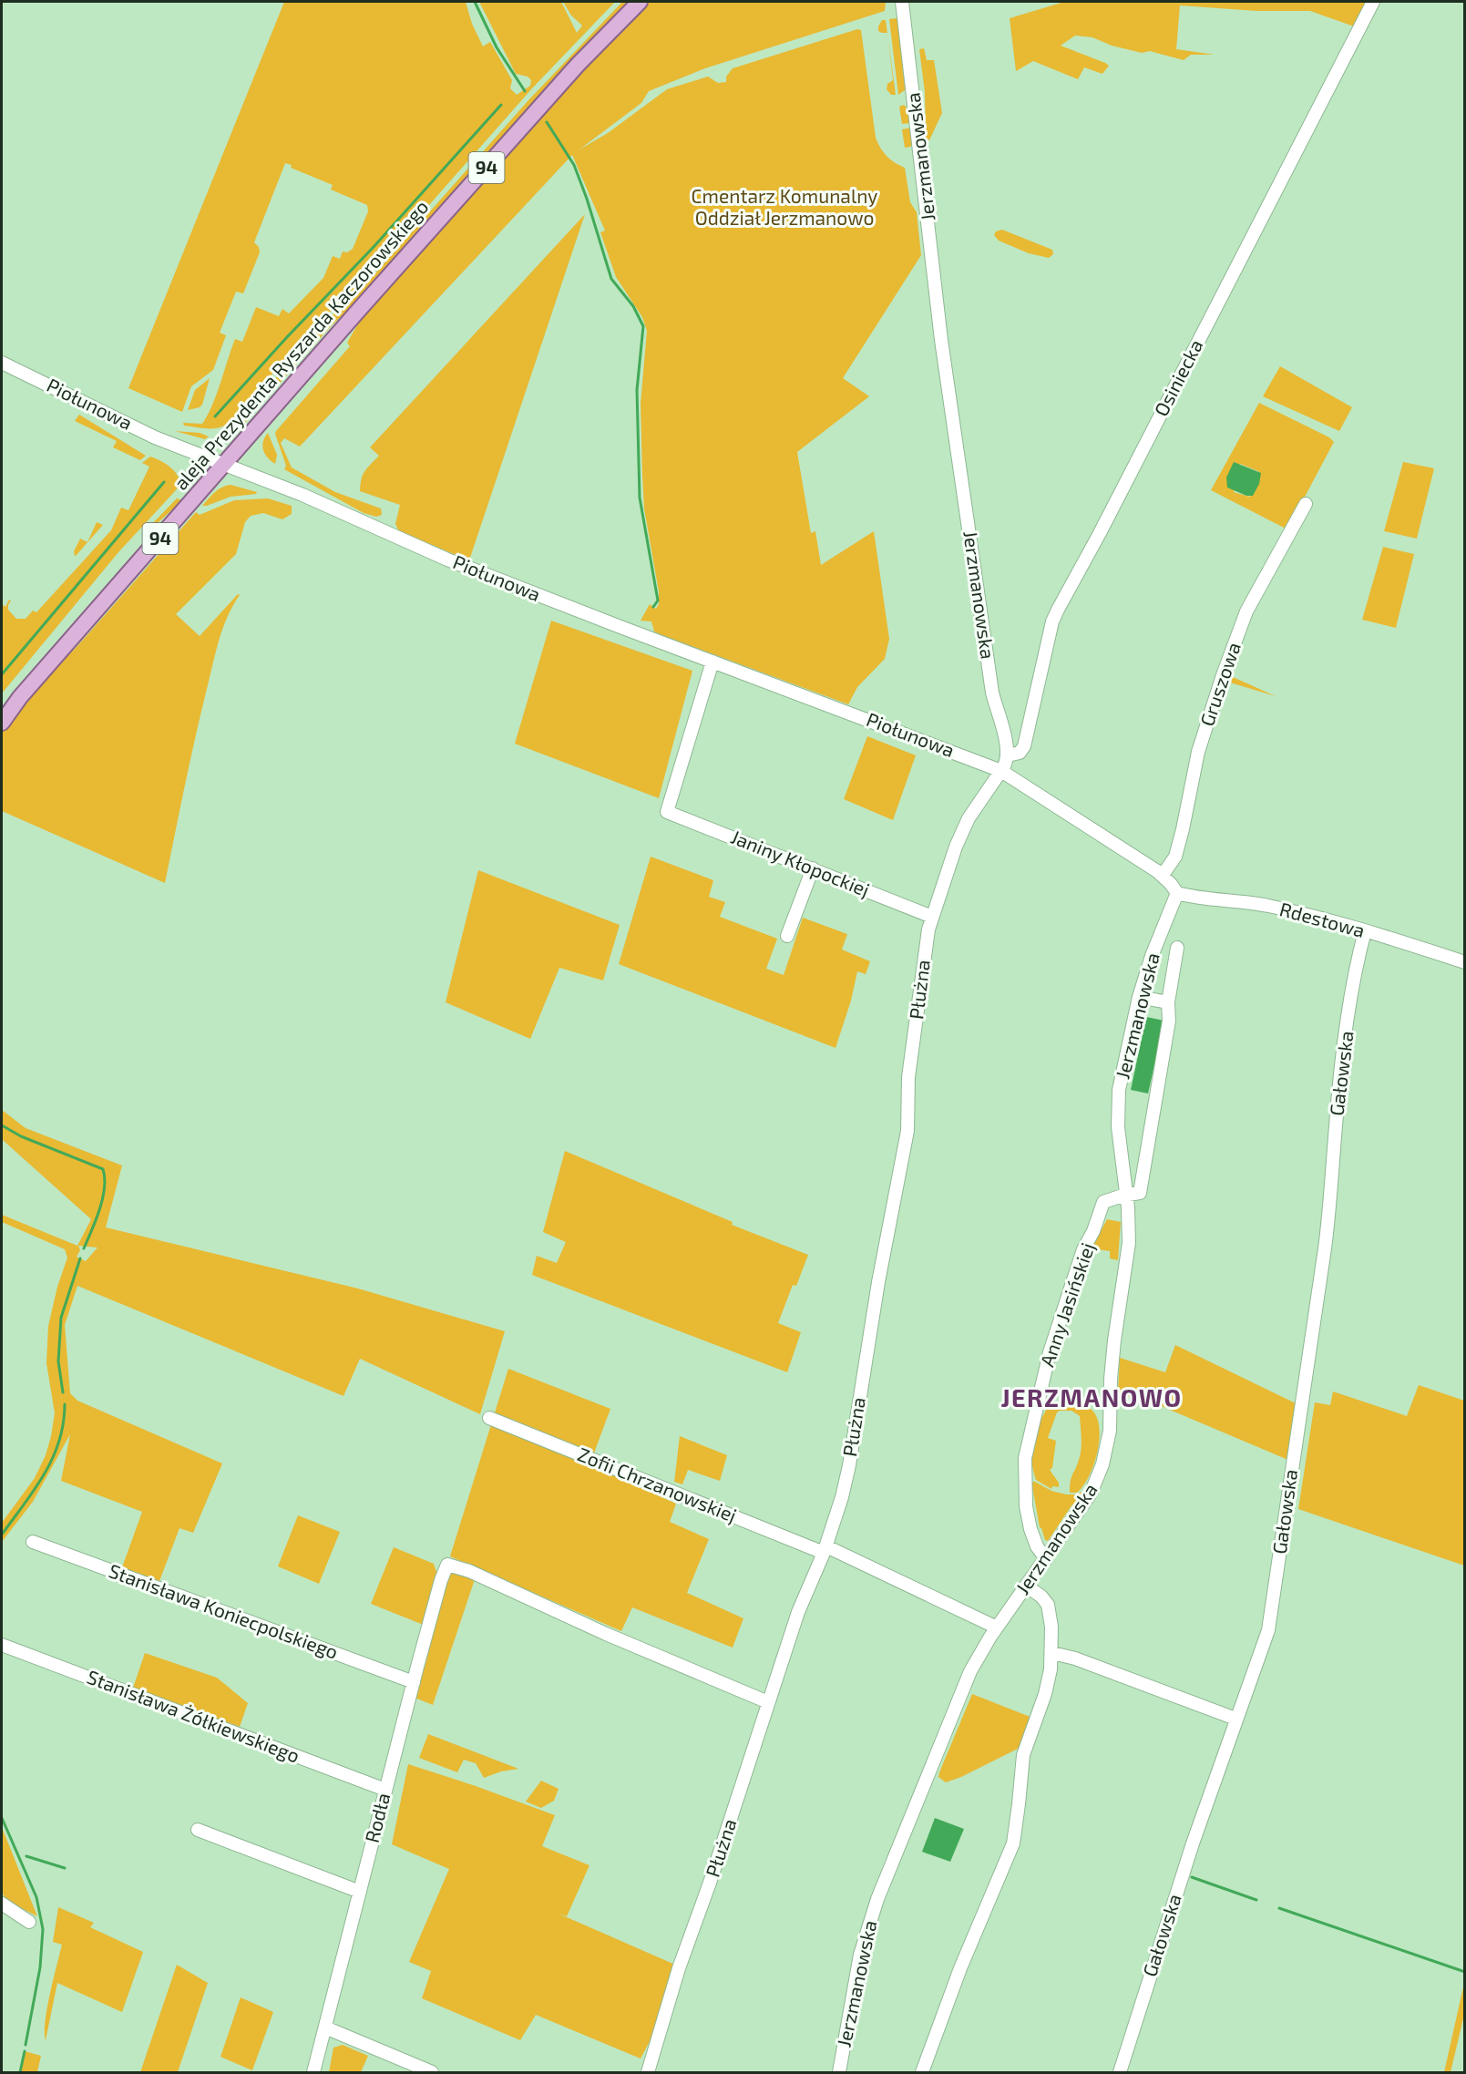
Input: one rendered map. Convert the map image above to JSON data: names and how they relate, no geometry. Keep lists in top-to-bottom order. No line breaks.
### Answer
{"streets":{"main road":["94","aleja Prezydenta Ryszarda Kaczorowskiego"],"street":["Jerzmanowska","Osiniecka","Piołunowa","Gruszowa","Janiny Kłopockiej","Rdestowa","Płużna","Gałowska","Anny Jasińskiej","Zofii Chrzanowskiej","Stanisława Koniecpolskiego","Stanisława Żółkiewskiego","Rodła"]},"crossings":[["Jerzmanowska","Osiniecka"],["Jerzmanowska","Rdestowa"],["Jerzmanowska","Anny Jasińskiej"],["Jerzmanowska","Zofii Chrzanowskiej"],["aleja Prezydenta Ryszarda Kaczorowskiego","Piołunowa"],["Piołunowa","Janiny Kłopockiej"],["Piołunowa","Płużna"],["Janiny Kłopockiej","Płużna"],["Rdestowa","Gałowska"],["Płużna","Zofii Chrzanowskiej"],["Płużna","Rodła"],["Stanisława Koniecpolskiego","Rodła"],["Stanisława Żółkiewskiego","Rodła"]],"districts":["JERZMANOWO"],"parks":["Cmentarz Komunalny Oddział Jerzmanowo"]}
